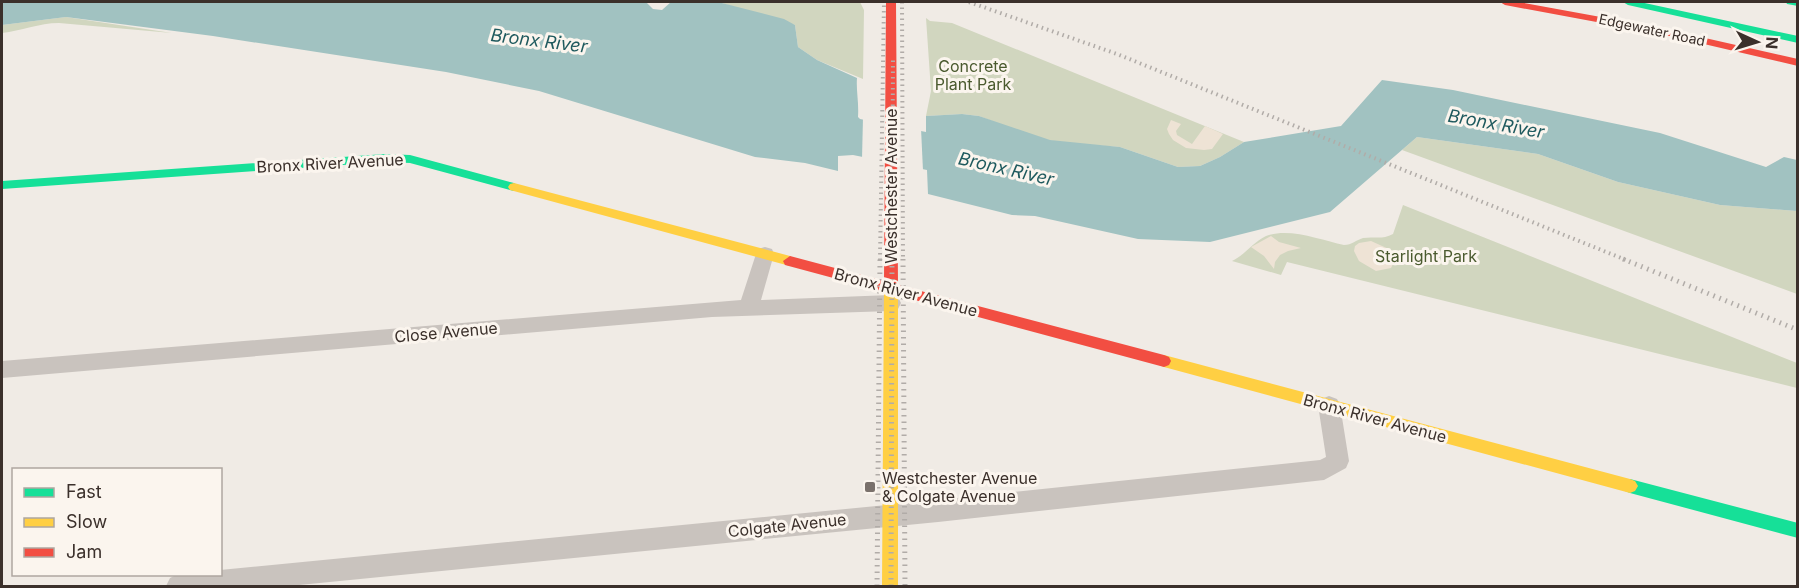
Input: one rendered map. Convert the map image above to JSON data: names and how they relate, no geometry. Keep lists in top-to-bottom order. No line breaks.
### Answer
{"streets":{"main road":["Edgewater Road","Bronx River Avenue","Westchester Avenue"],"street":["Close Avenue","Colgate Avenue"]},"crossings":[["Bronx River Avenue","Westchester Avenue"],["Bronx River Avenue","Close Avenue"],["Bronx River Avenue","Colgate Avenue"],["Westchester Avenue","Close Avenue"],["Westchester Avenue","Colgate Avenue"]],"water":["Bronx River"],"parks":["Concrete Plant Park","Starlight Park"],"places":{"transit":["Westchester Avenue & Colgate Avenue"]},"legend":["Fast","Slow","Jam"],"north":"right"}
